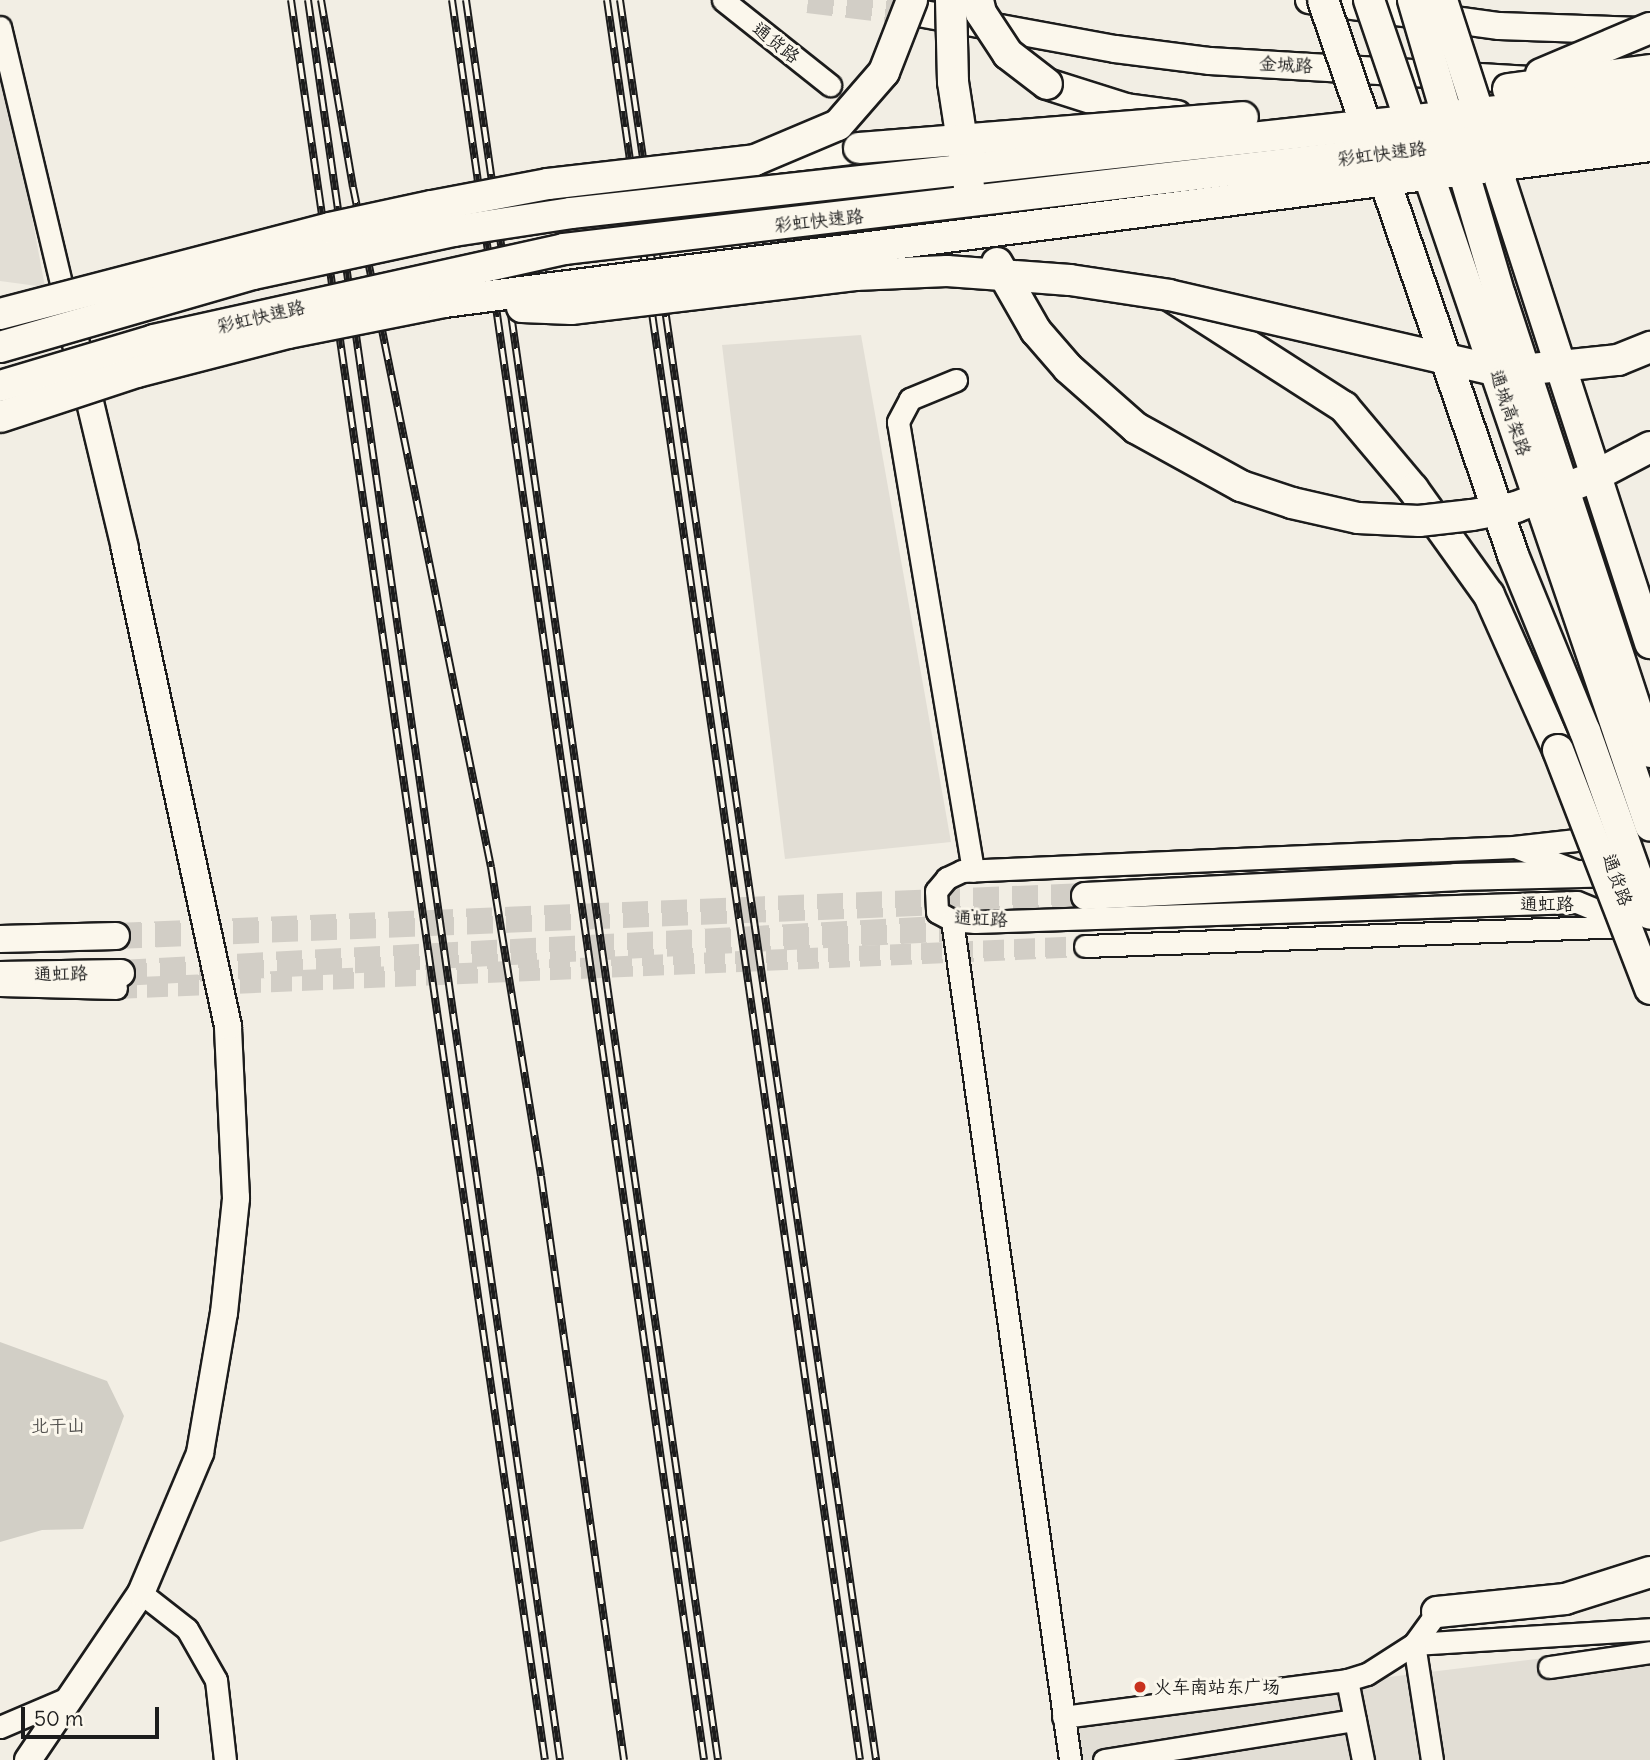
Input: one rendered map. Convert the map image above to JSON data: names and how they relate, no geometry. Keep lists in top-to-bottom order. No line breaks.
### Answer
{"streets":{"highway":["彩虹快速路","通城高架路"],"main road":["通货路","金城路","通虹路"]},"crossings":[["通货路","通虹路"],["金城路","彩虹快速路"]],"parks":["北干山"],"places":["火车南站东广场"],"scale_bar":"50 m"}
